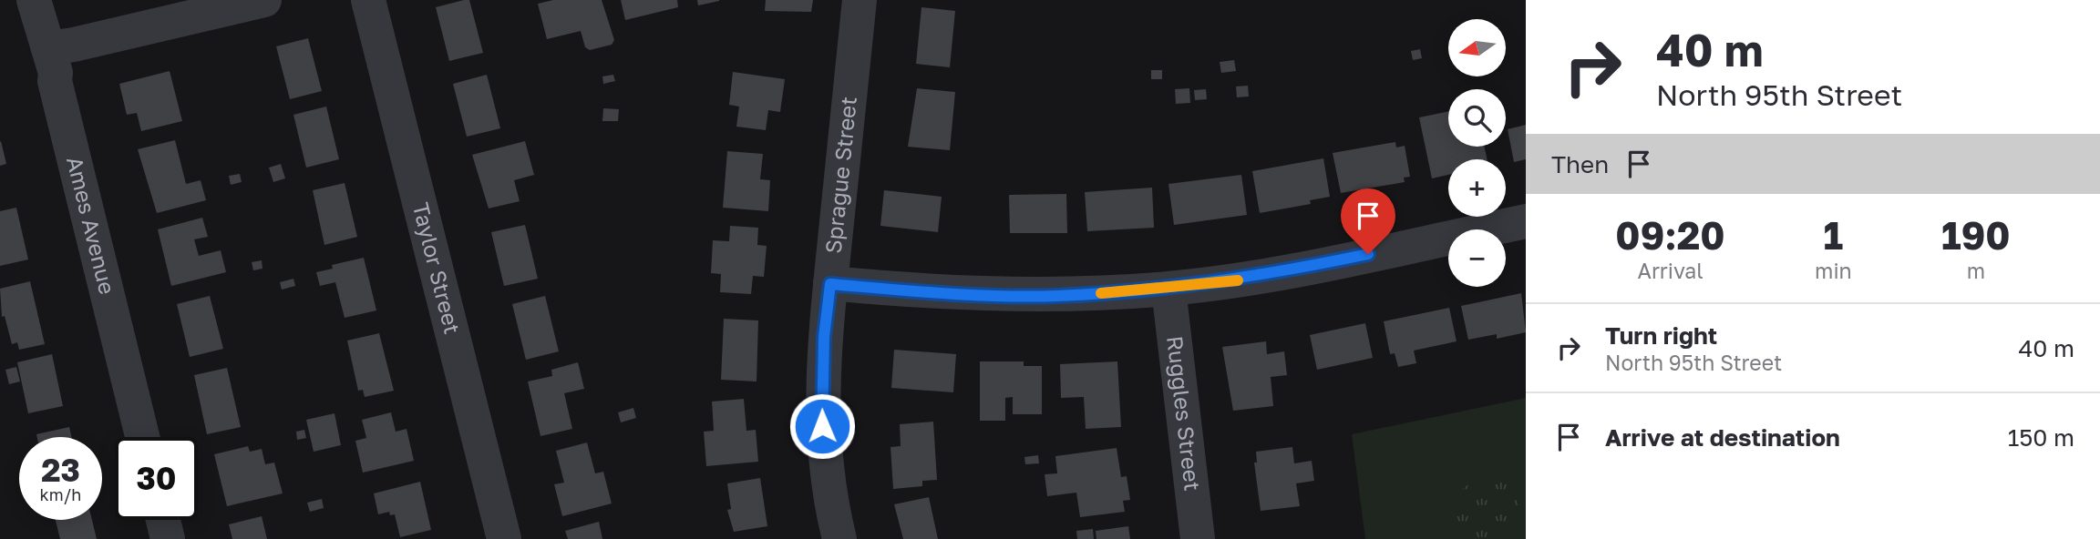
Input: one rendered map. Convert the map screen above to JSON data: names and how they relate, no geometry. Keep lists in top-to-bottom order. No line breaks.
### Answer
{"streets":{"street":["Sprague Street","Ames Avenue","Taylor Street","Ruggles Street"]},"north":"left","page":{"turn":["40 m","North 95th Street"],"map_buttons":["+","−"],"then":"Then","eta":["09:20","Arrival","1","min","190","m"],"list":[{"name":"Turn right","note":"North 95th Street","value":"40 m"},{"name":"Arrive at destination","value":"150 m"}],"speed":"23 km/h","limit":"30"}}
